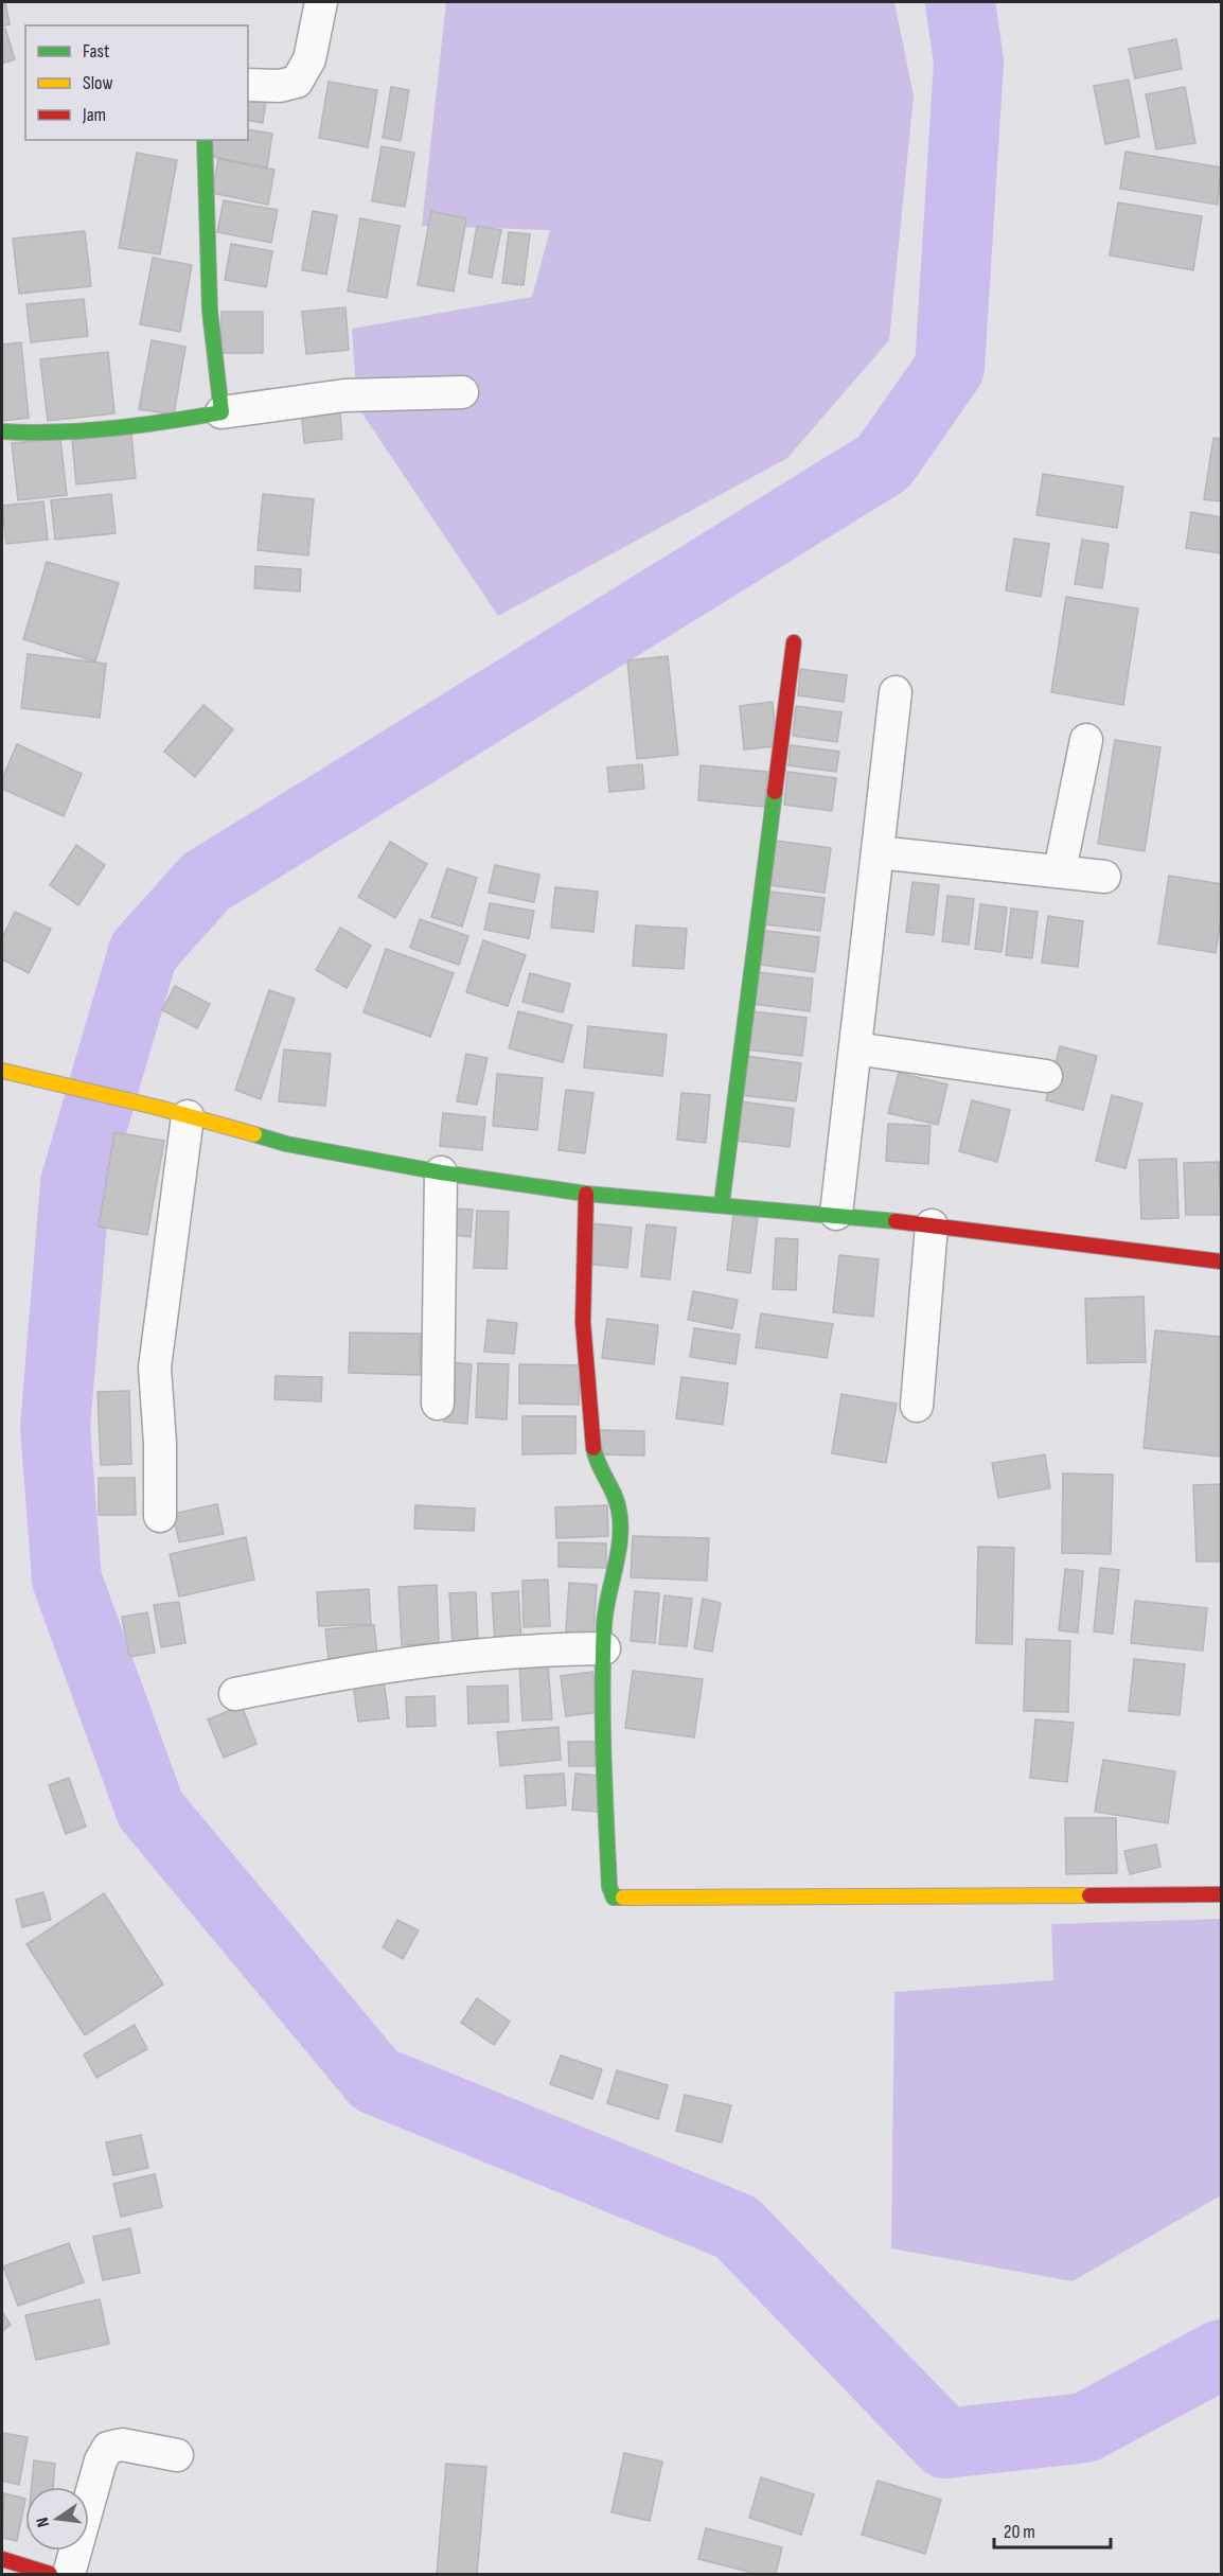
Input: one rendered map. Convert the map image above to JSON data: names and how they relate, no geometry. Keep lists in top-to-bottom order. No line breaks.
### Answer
{"legend":["Fast","Slow","Jam"],"scale_bar":"20 m","north":"left"}
